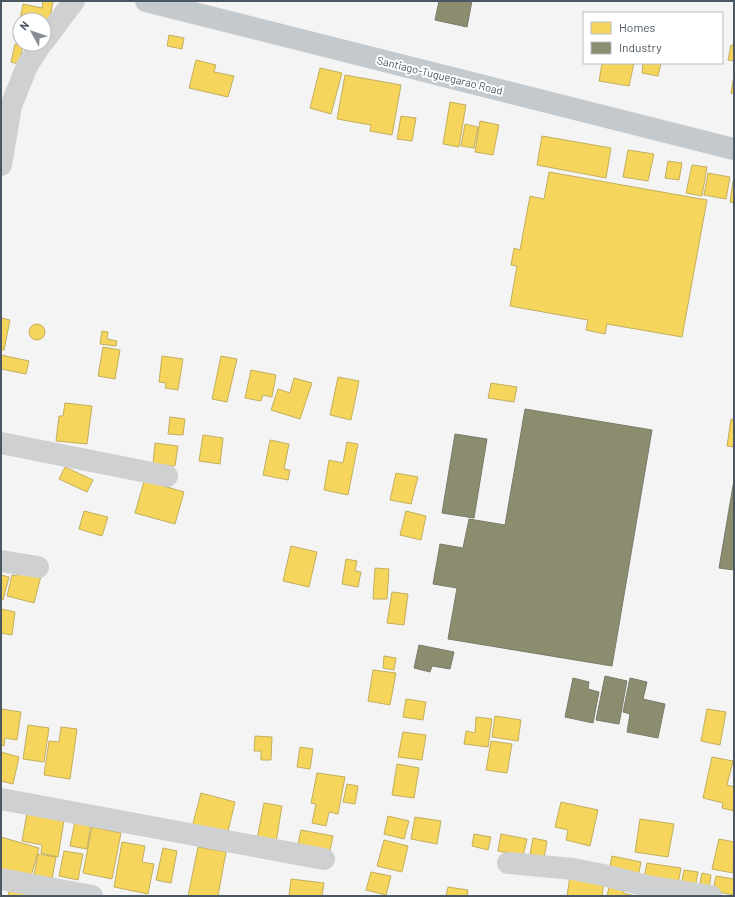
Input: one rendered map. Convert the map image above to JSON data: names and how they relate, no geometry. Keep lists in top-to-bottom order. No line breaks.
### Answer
{"streets":{"highway":["Santiago-Tuguegarao Road"]},"legend":["Homes","Industry"],"north":"top left"}
